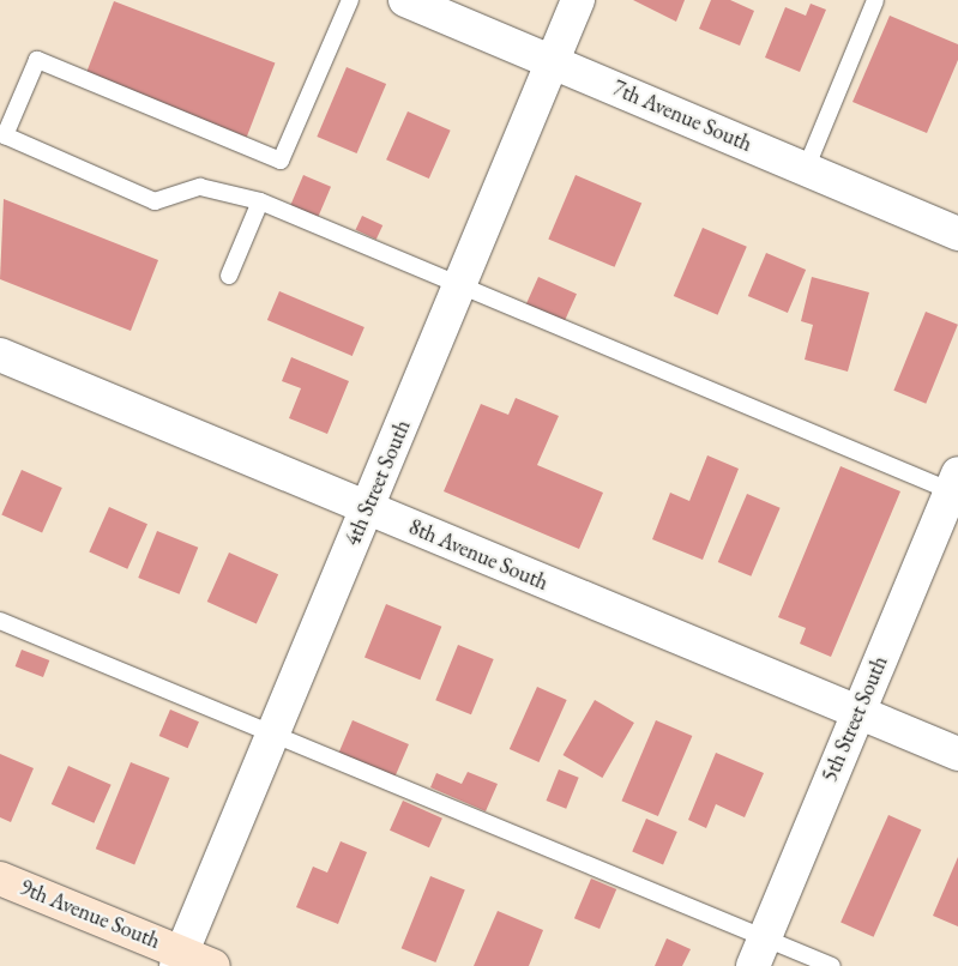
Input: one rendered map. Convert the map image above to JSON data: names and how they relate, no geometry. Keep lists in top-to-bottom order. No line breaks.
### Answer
{"streets":{"main road":["9th Avenue South"],"street":["7th Avenue South","4th Street South","8th Avenue South","5th Street South"]},"crossings":[["7th Avenue South","4th Street South"],["4th Street South","8th Avenue South"],["4th Street South","9th Avenue South"],["8th Avenue South","5th Street South"]]}
